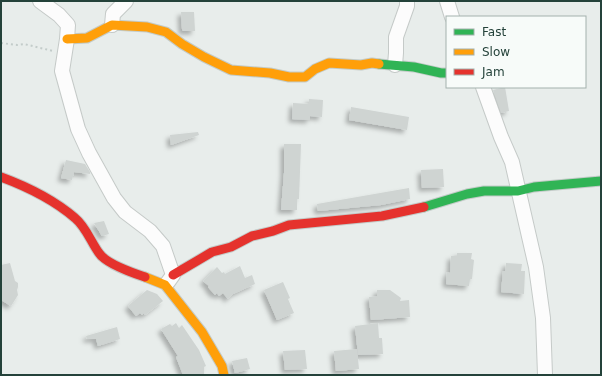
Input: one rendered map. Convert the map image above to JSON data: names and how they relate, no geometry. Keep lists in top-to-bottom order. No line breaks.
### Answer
{"legend":["Fast","Slow","Jam"]}
